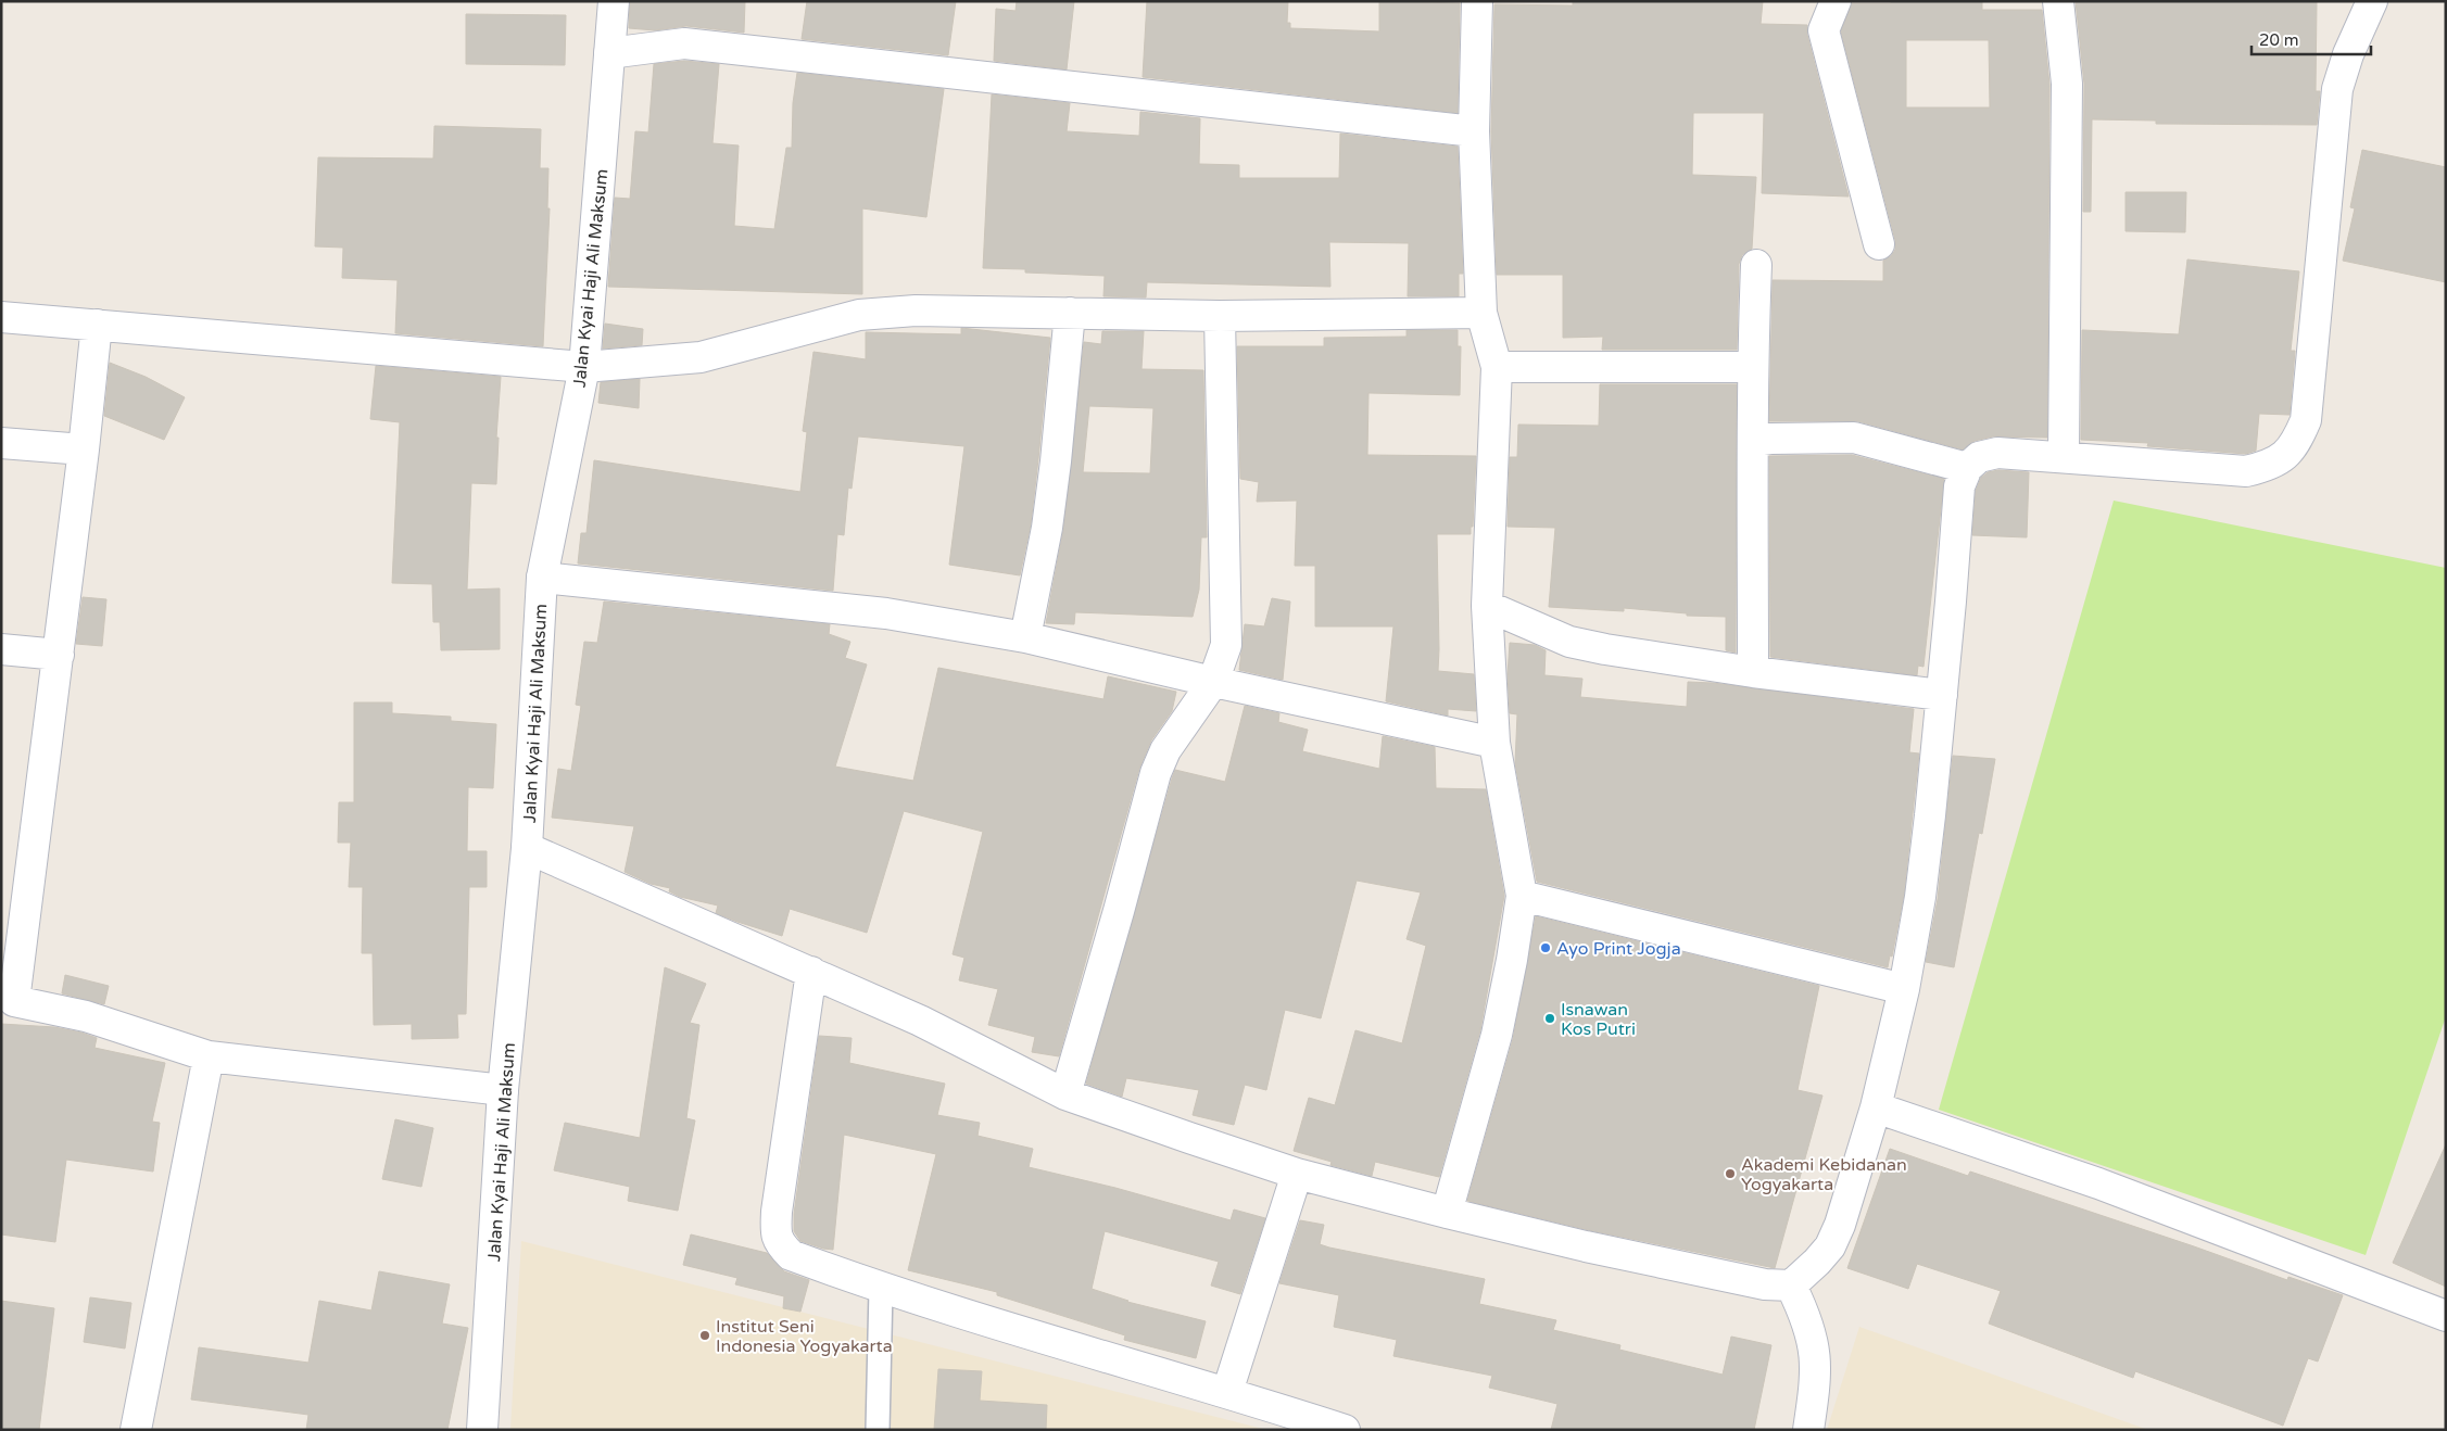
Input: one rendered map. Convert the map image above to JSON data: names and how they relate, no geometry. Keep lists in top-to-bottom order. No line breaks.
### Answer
{"streets":{"street":["Jalan Kyai Haji Ali Maksum"]},"places":["Ayo Print Jogja","Isnawan Kos Putri","Akademi Kebidanan Yogyakarta","Institut Seni Indonesia Yogyakarta"],"scale_bar":"20 m"}
